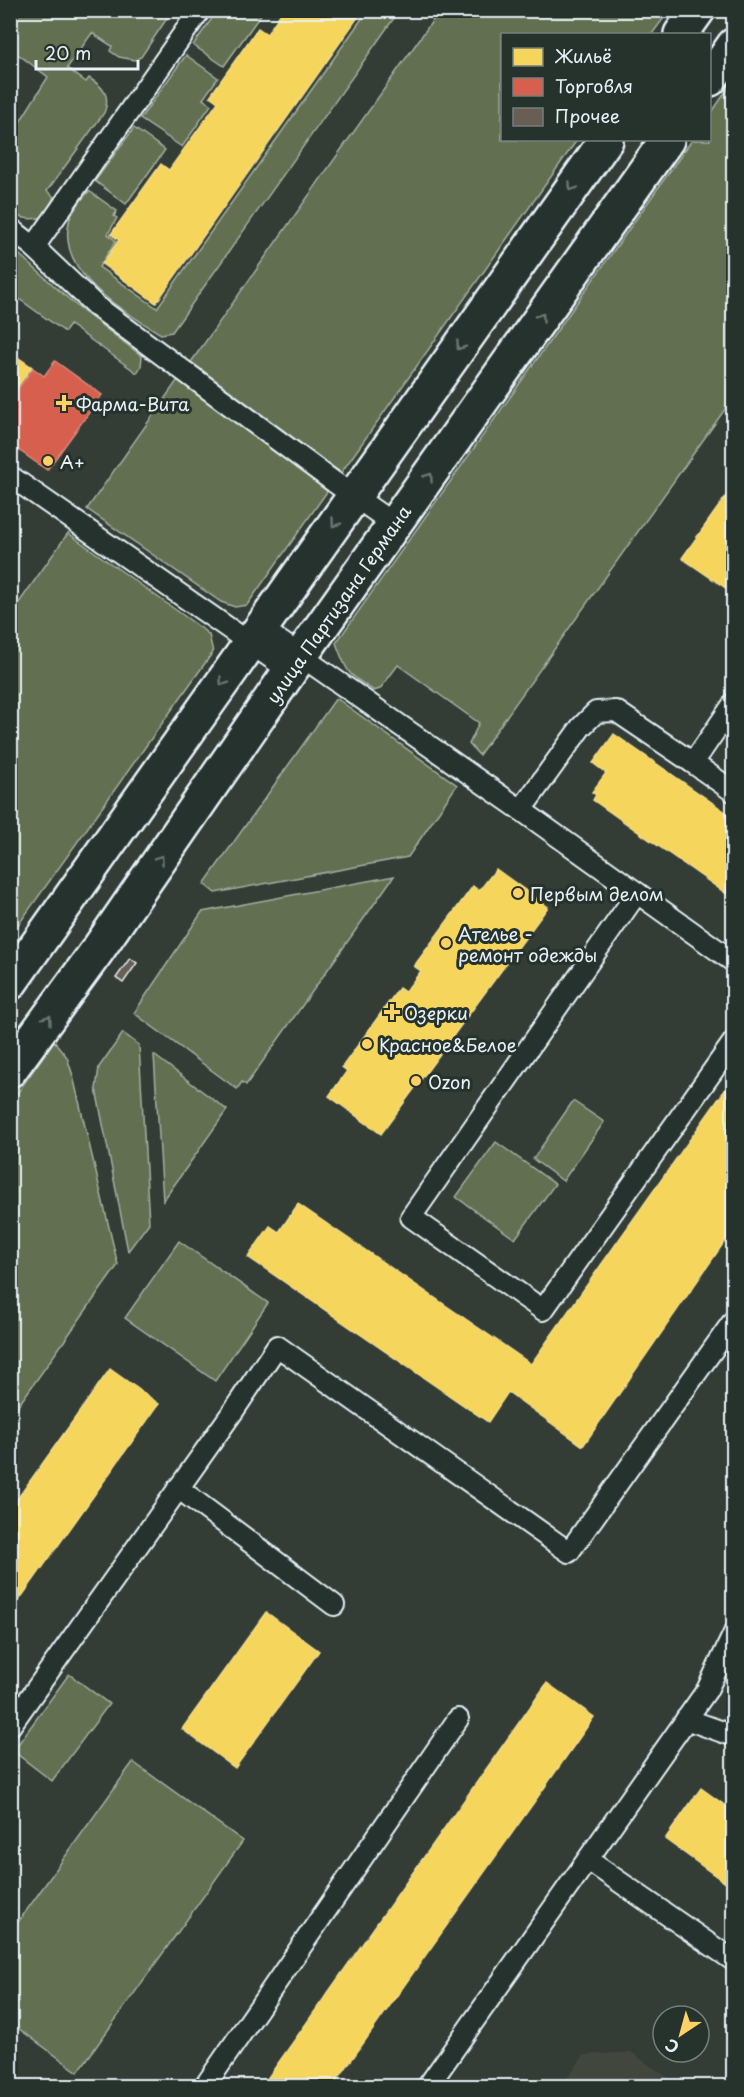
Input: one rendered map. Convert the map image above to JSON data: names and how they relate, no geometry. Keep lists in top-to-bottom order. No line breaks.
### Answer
{"streets":{"main road":["улица Партизана Германа"]},"places":{"health":["Фарма-Вита","Озерки"],"other":["А+","Первым делом","Ателье - ремонт одежды","Красное&Белое","Ozon"]},"legend":["Жильё","Торговля","Прочее"],"scale_bar":"20 m","north":"bottom left"}
